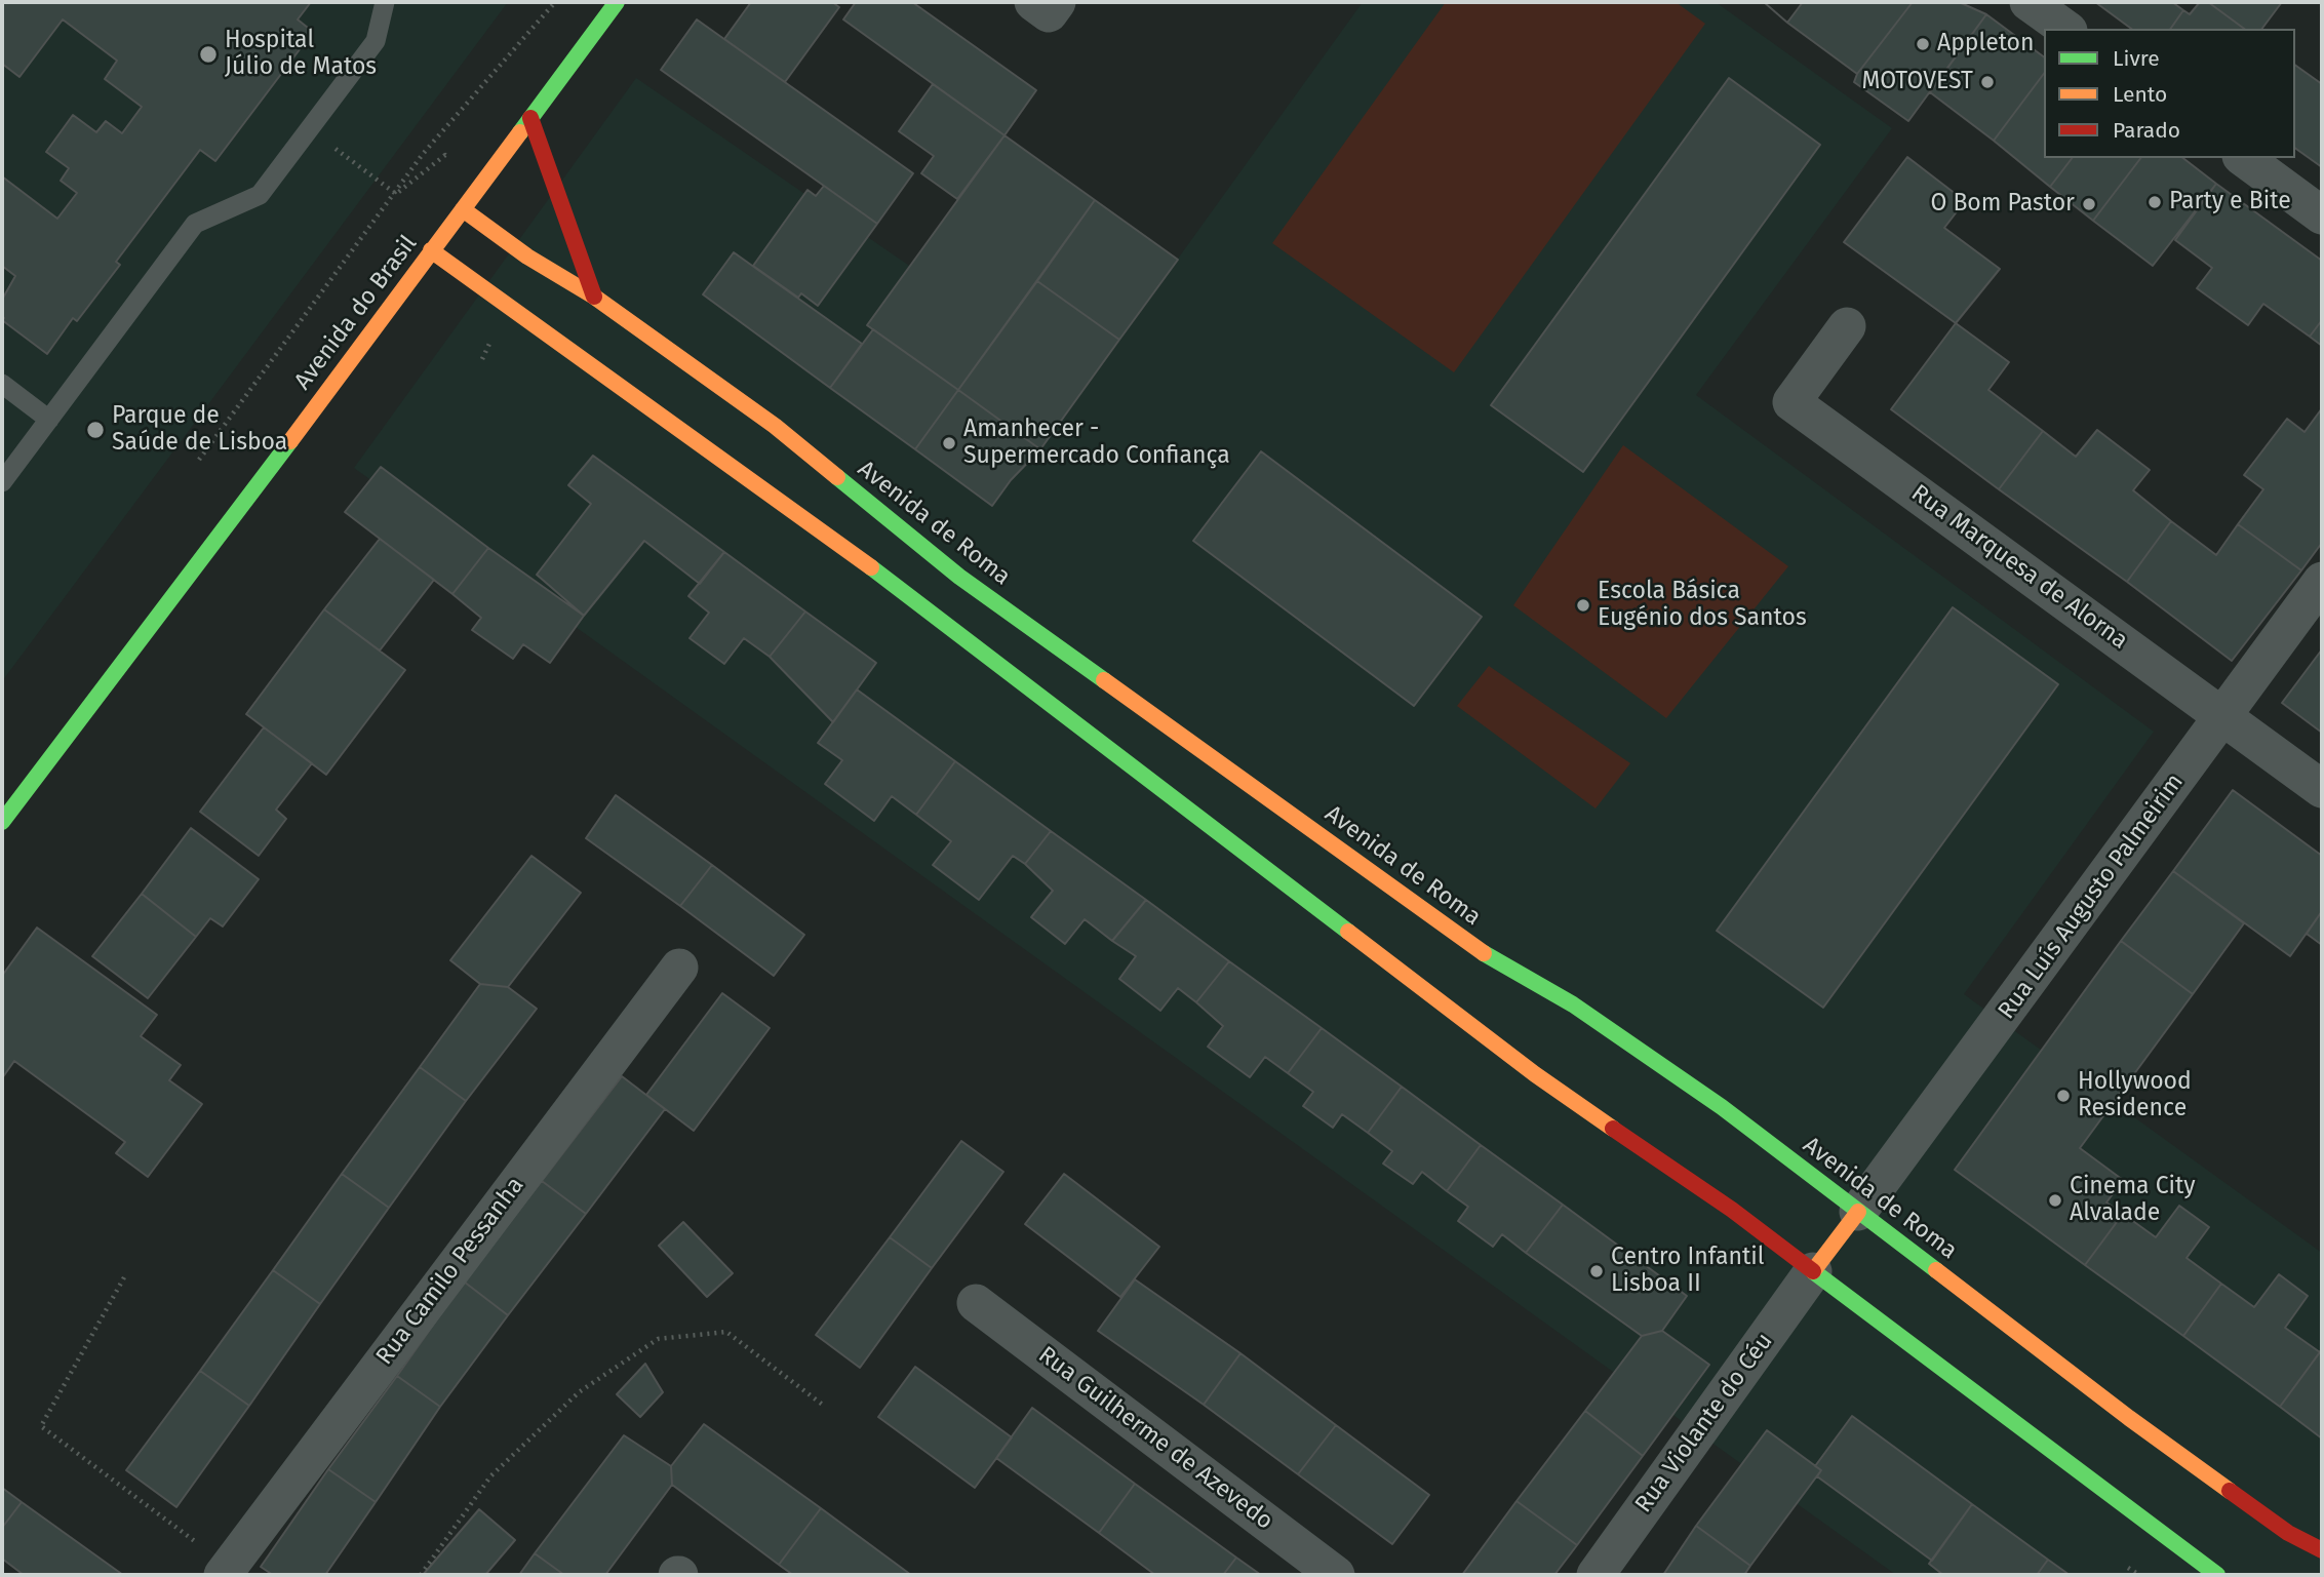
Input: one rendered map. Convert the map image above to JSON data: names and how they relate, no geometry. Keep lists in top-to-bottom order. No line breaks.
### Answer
{"streets":{"main road":["Avenida do Brasil","Avenida de Roma"],"street":["Rua Marquesa de Alorna","Rua Luís Augusto Palmeirim","Rua Camilo Pessanha","Rua Violante do Céu","Rua Guilherme de Azevedo"]},"crossings":[["Avenida do Brasil","Avenida de Roma"],["Avenida de Roma","Rua Luís Augusto Palmeirim"],["Rua Marquesa de Alorna","Rua Luís Augusto Palmeirim"]],"places":["Appleton","Hospital Júlio de Matos","MOTOVEST","Party e Bite","O Bom Pastor","Parque de Saúde de Lisboa","Amanhecer - Supermercado Confiança","Escola Básica Eugénio dos Santos","Hollywood Residence","Cinema City Alvalade","Centro Infantil Lisboa II"],"legend":["Livre","Lento","Parado"]}
